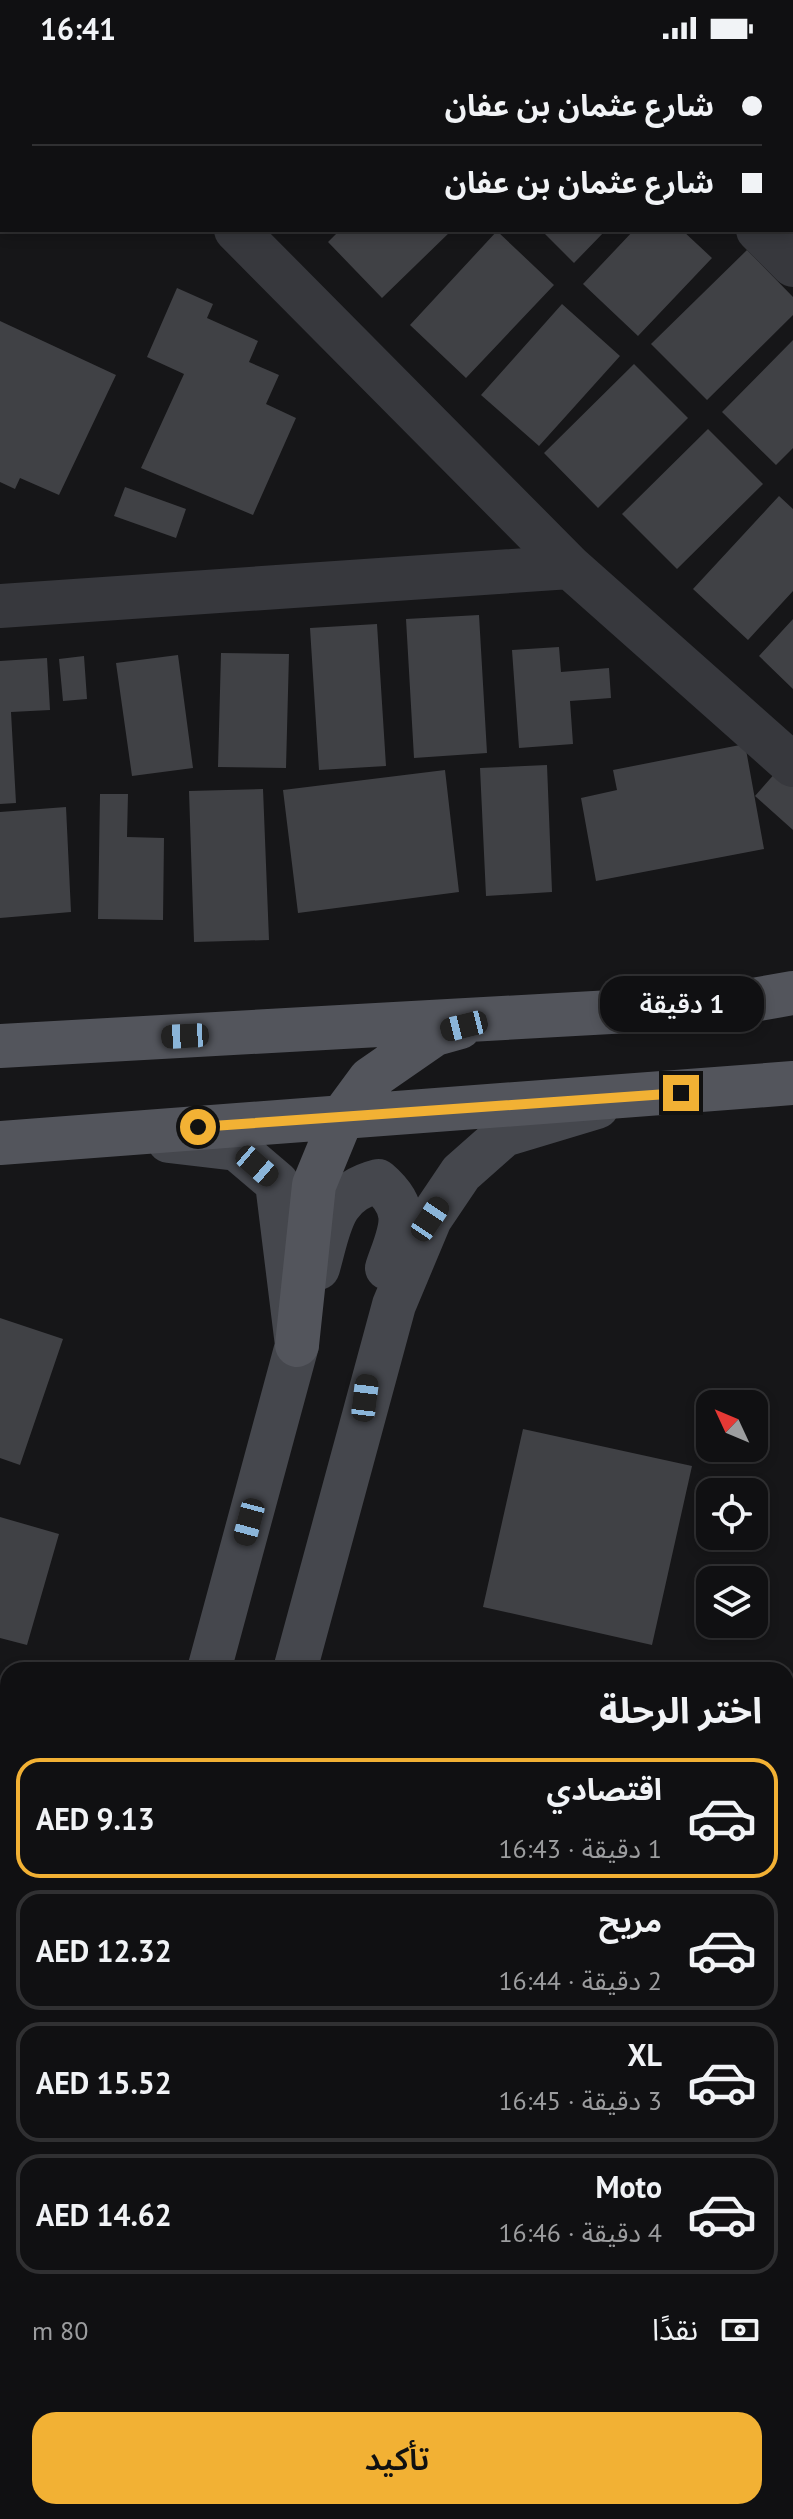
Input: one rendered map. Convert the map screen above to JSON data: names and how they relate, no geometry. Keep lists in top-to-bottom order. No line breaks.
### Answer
{"north":"top left","page":{"status":"16:41","banner":["شارع عثمان بن عفان","شارع عثمان بن عفان"],"bubble":"1 دقيقة","heading":"اختر الرحلة","list":[{"name":"اقتصادي","note":"1 دقيقة · 16:43","value":"AED 9.13"},{"name":"مريح","note":"2 دقيقة · 16:44","value":"AED 12.32"},{"name":"XL","note":"3 دقيقة · 16:45","value":"AED 15.52"},{"name":"Moto","note":"4 دقيقة · 16:46","value":"AED 14.62"}],"pay":["نقدًا","80 m"],"buttons":"تأكيد"}}
